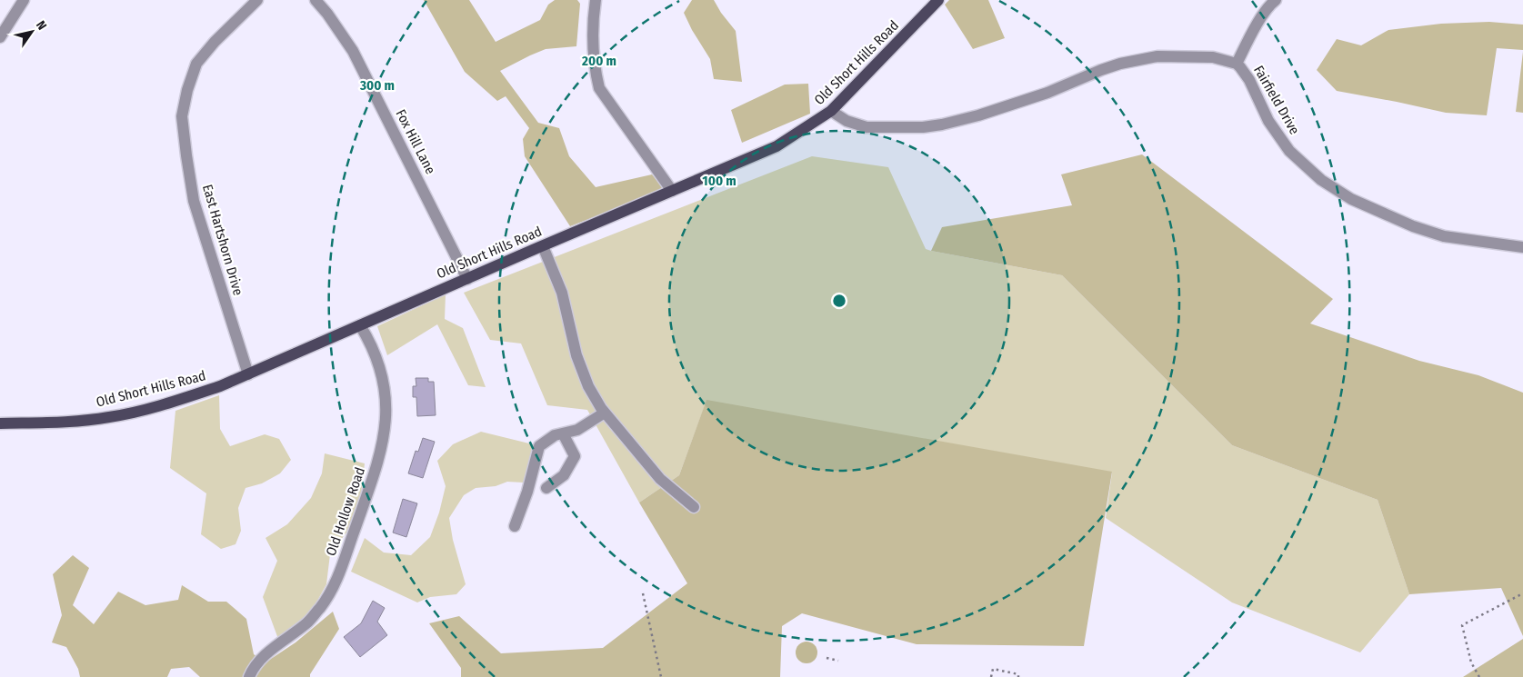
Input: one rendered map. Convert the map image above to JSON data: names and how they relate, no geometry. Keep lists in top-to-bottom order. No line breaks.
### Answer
{"streets":{"main road":["Old Short Hills Road"],"street":["Fairfield Drive","Fox Hill Lane","East Hartshorn Drive","Old Hollow Road"]},"crossings":[["Old Short Hills Road","Fairfield Drive"],["Old Short Hills Road","Fox Hill Lane"],["Old Short Hills Road","East Hartshorn Drive"],["Old Short Hills Road","Old Hollow Road"]],"north":"top right","rings":["200 m","300 m","100 m"]}
